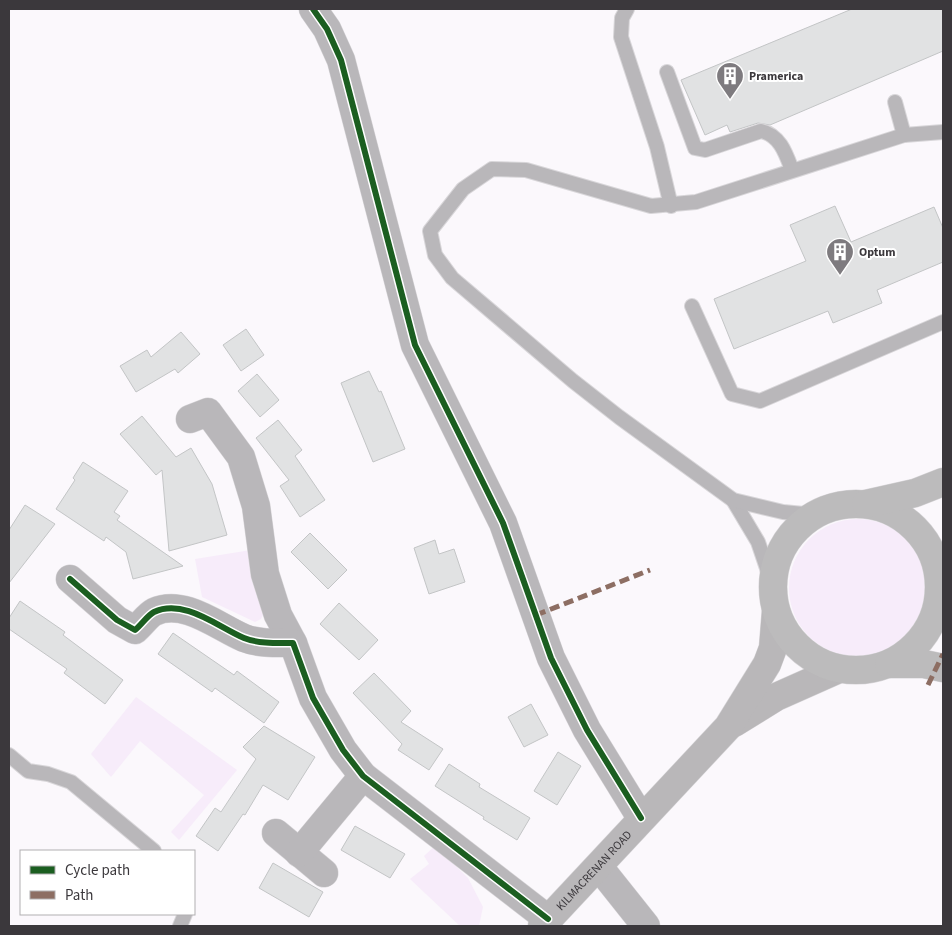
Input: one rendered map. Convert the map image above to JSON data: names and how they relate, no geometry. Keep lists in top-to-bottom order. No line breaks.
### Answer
{"streets":{"main road":["KILMACRENAN ROAD"]},"places":{"building":["Pramerica","Optum"]},"legend":["Cycle path","Path"]}
